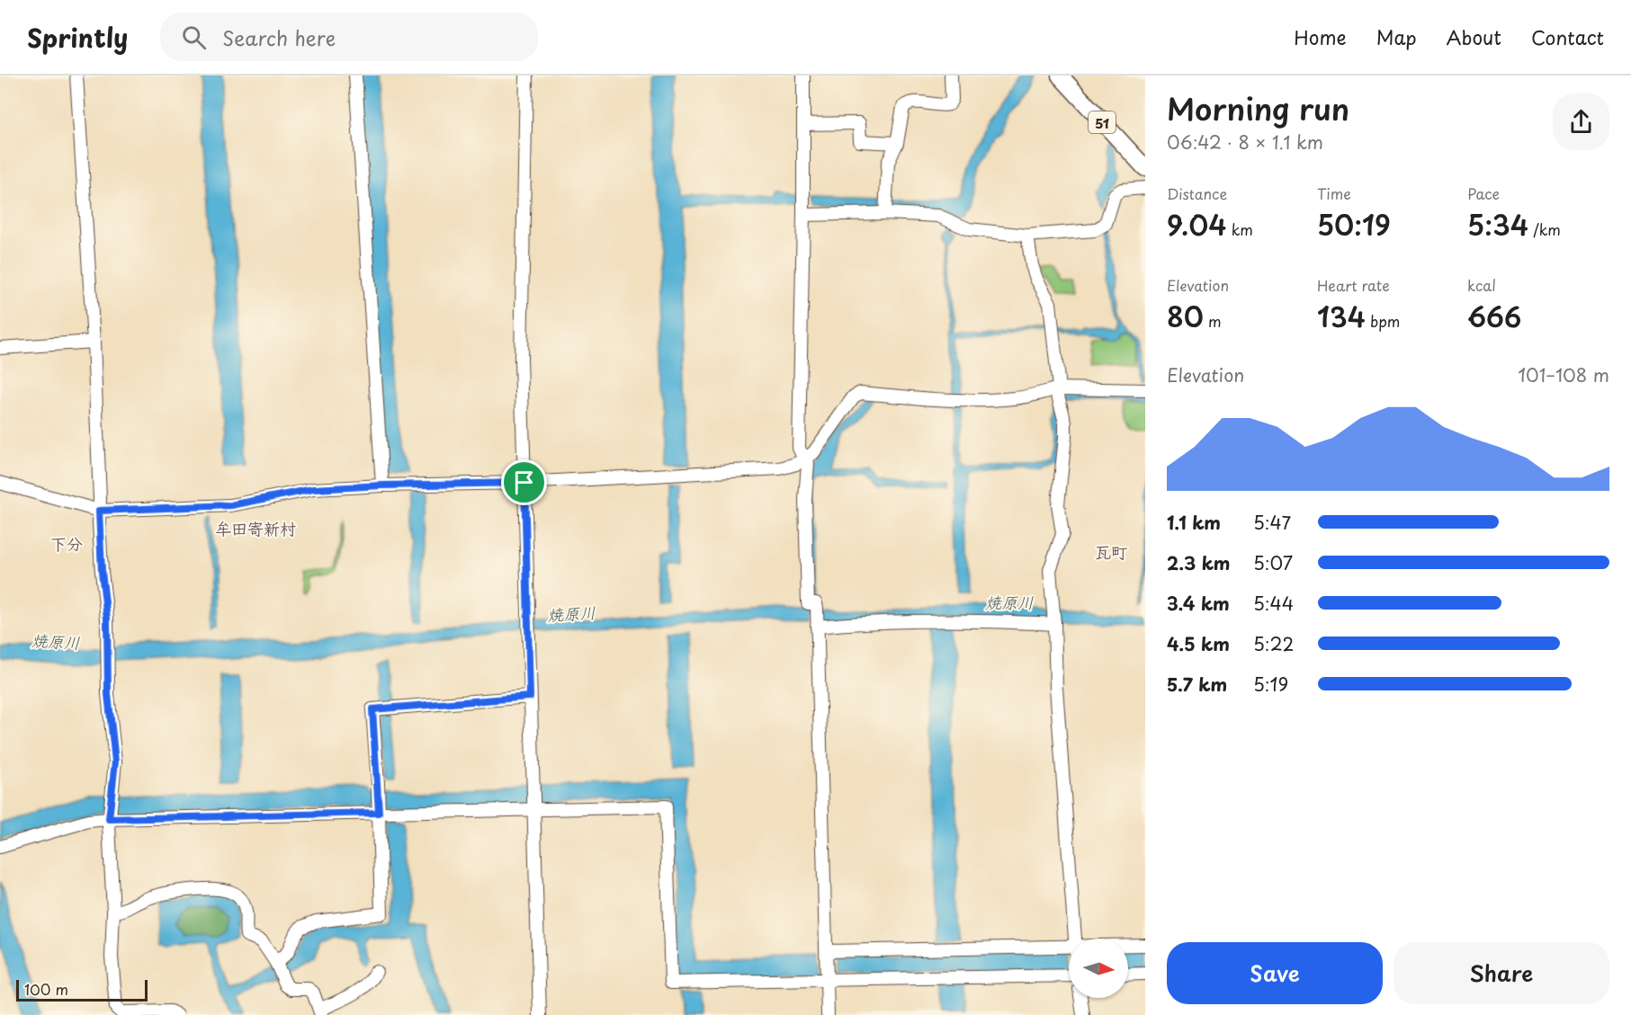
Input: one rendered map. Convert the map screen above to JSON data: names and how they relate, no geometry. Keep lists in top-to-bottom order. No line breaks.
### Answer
{"streets":{"main road":["51"]},"districts":["牟田寄新村","下分","瓦町"],"water":["焼原川"],"scale_bar":"100 m","north":"right","page":{"header":"Sprintly","search":"Search here","nav":["Home","Map","About","Contact"],"heading":["Morning run","06:42 · 8 × 1.1 km"],"stats":[["Distance","9.04 km"],["Time","50:19"],["Pace","5:34 /km"],["Elevation","80 m"],["Heart rate","134 bpm"],["kcal","666"]],"chart":["Elevation","101–108 m"],"list":[{"name":"1.1 km","note":"5:47"},{"name":"2.3 km","note":"5:07"},{"name":"3.4 km","note":"5:44"},{"name":"4.5 km","note":"5:22"},{"name":"5.7 km","note":"5:19"}],"buttons":["Save","Share"],"scale":"100 m"}}
